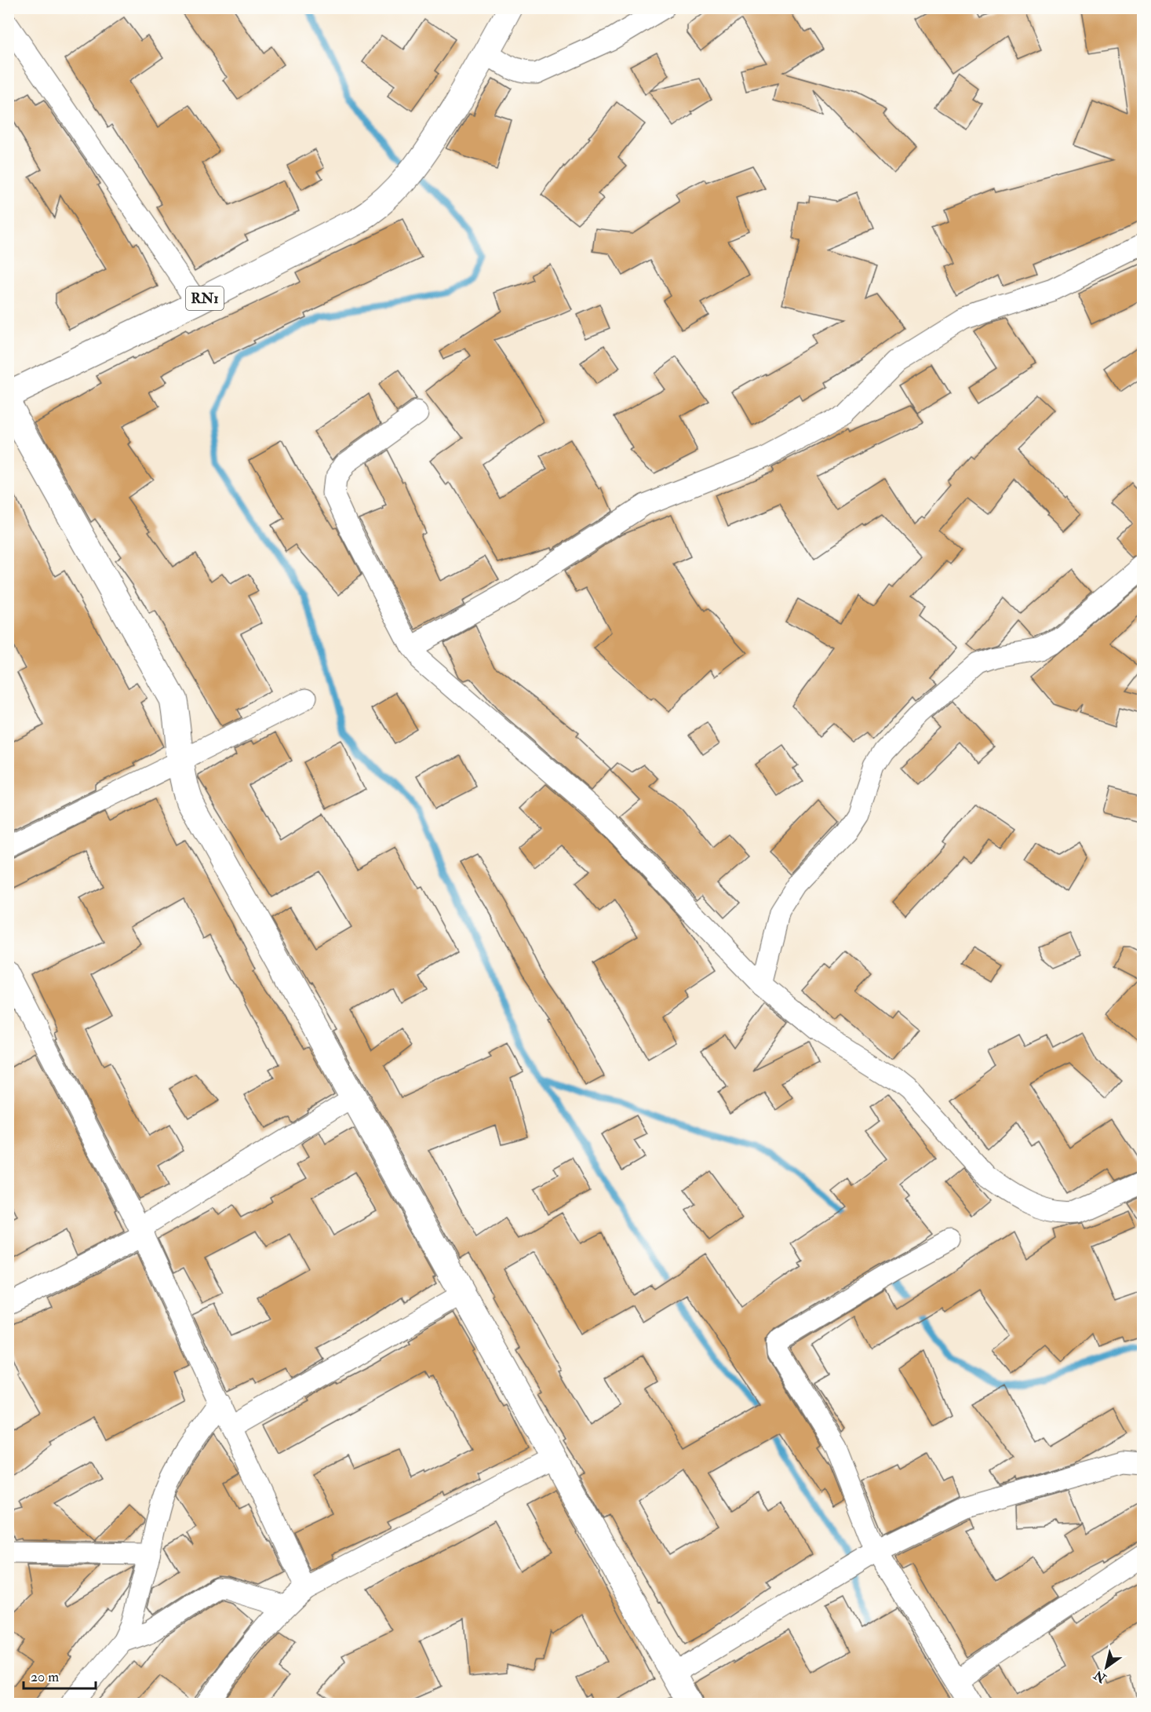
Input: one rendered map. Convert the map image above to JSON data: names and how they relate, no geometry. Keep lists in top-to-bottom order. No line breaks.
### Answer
{"streets":{"main road":["RN1"]},"scale_bar":"20 m","north":"bottom left"}
